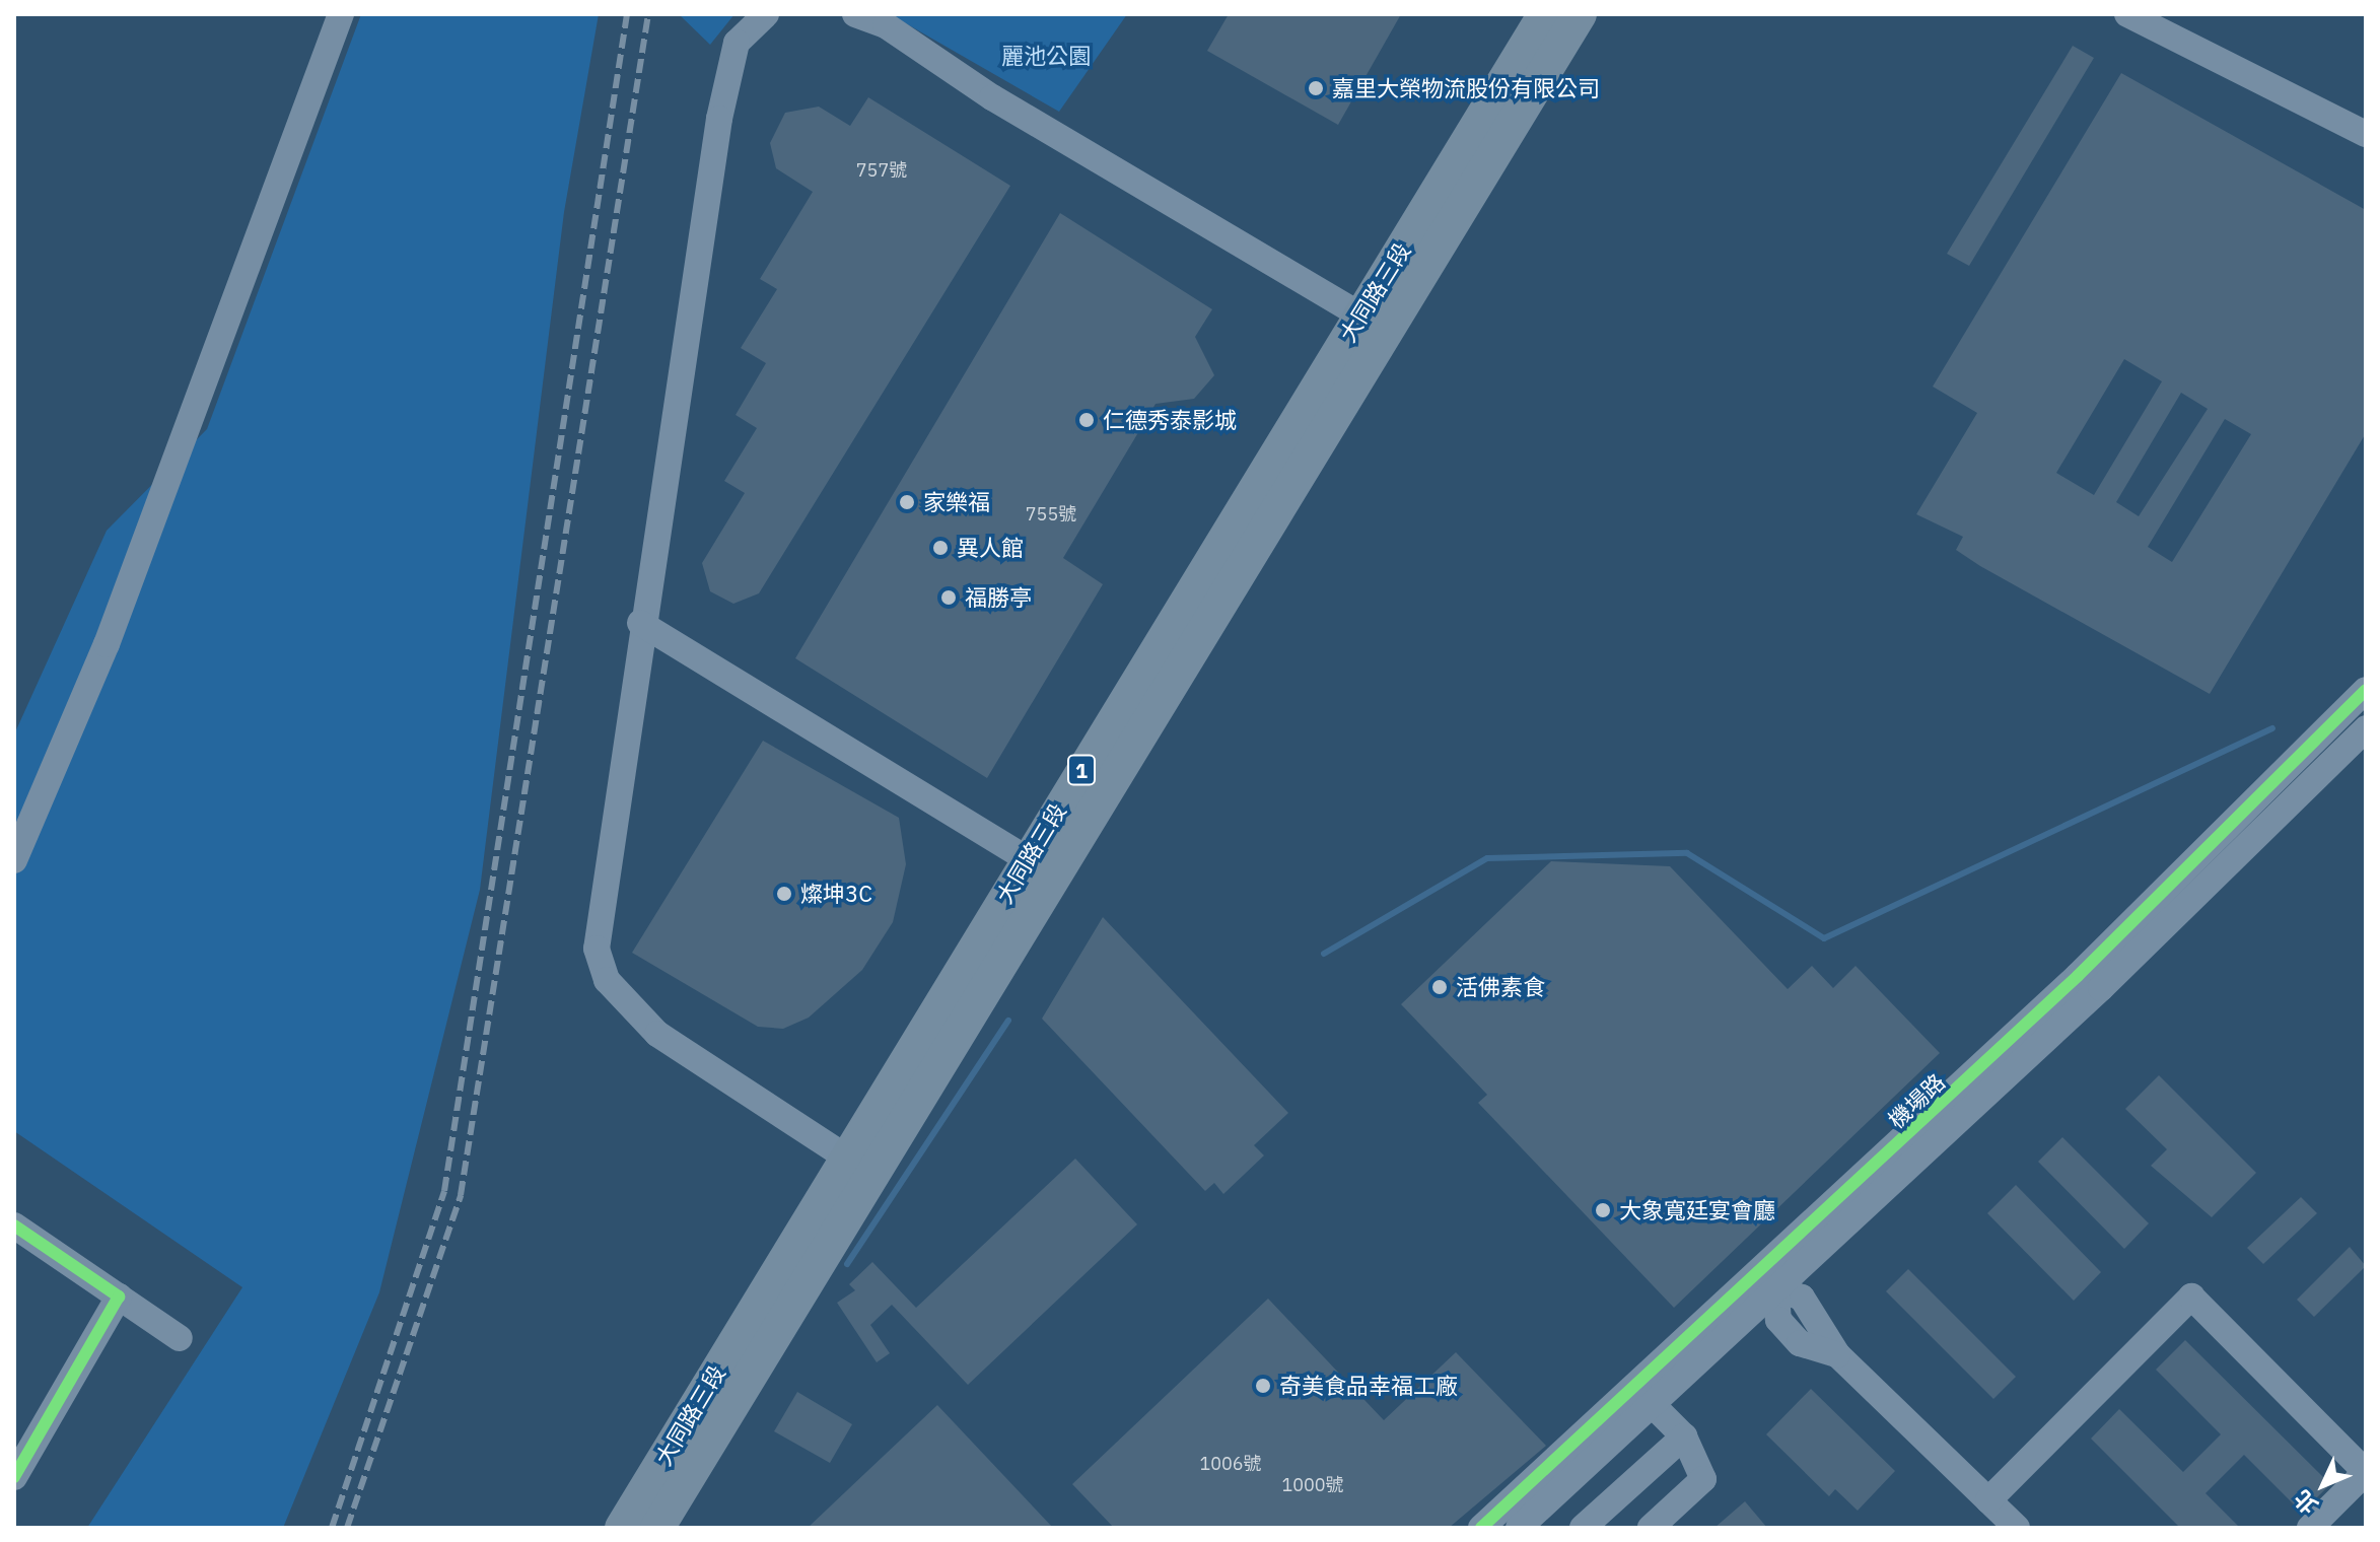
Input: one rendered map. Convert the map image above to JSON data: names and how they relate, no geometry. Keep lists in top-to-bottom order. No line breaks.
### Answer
{"streets":{"main road":["大同路三段","1"],"street":["機場路"]},"parks":["麗池公園"],"places":["嘉里大榮物流股份有限公司","仁德秀泰影城","家樂福","異人館","福勝亭","燦坤3C","活佛素食","大象寬廷宴會廳","奇美食品幸福工廠"],"house_numbers":["757號","755號","1006號","1000號"],"north":"bottom left"}
